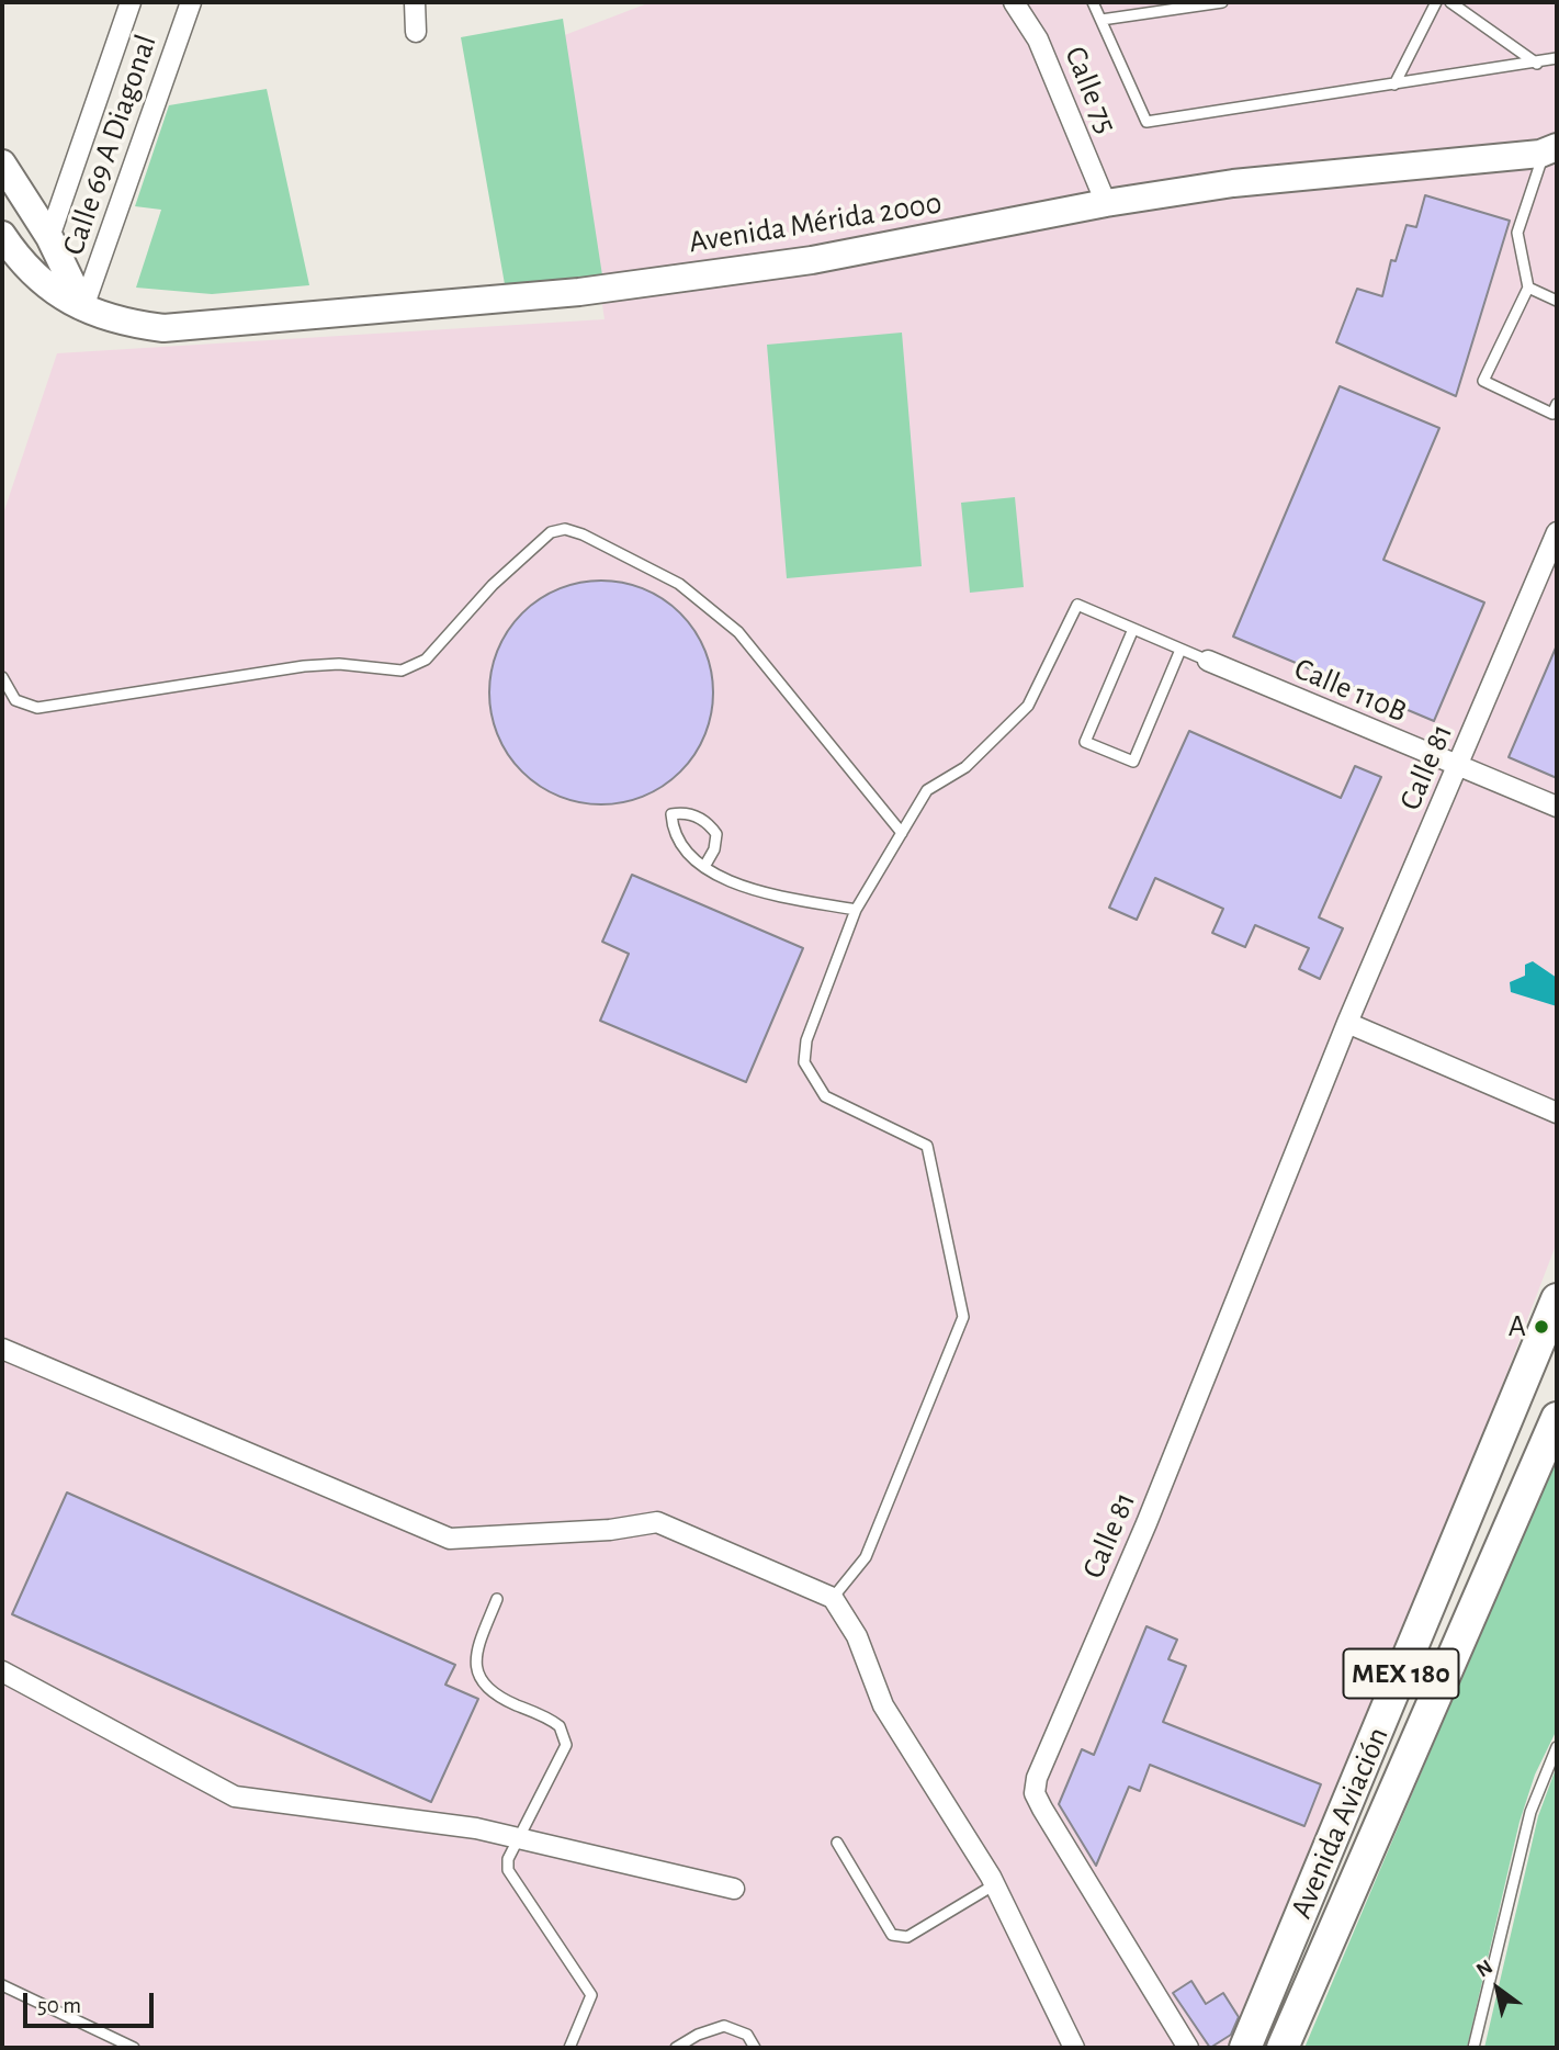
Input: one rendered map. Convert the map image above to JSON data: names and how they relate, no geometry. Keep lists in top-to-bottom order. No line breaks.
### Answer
{"streets":{"main road":["Avenida Mérida 2000","MEX 180","Avenida Aviación"],"street":["Calle 75","Calle 69 A Diagonal","Calle 110B","Calle 81"]},"crossings":[["Calle 75","Avenida Mérida 2000"],["Calle 69 A Diagonal","Avenida Mérida 2000"],["Calle 110B","Calle 81"]],"places":["A"],"scale_bar":"50 m","north":"top left"}
